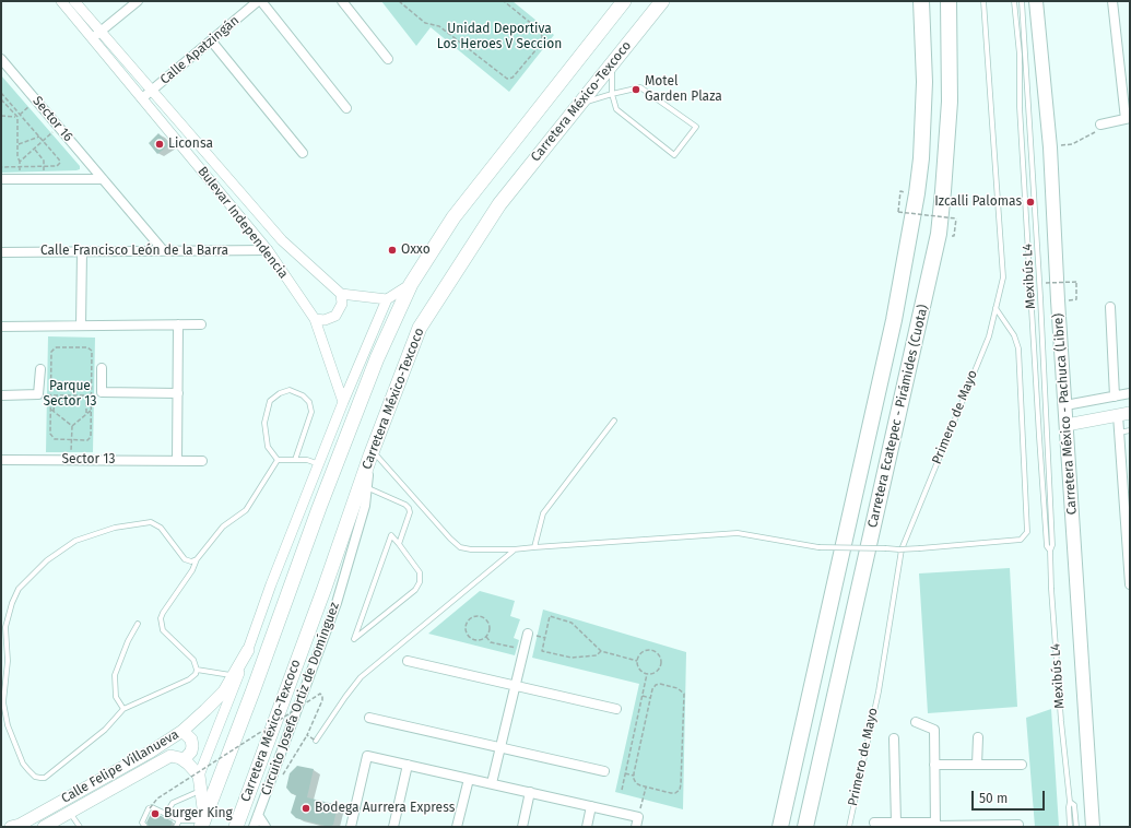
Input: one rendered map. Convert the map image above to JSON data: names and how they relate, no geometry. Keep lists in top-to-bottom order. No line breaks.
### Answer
{"streets":{"highway":["Carretera México-Texcoco","Carretera Ecatepec - Pirámides (Cuota)"],"main road":["Carretera México - Pachuca (Libre)","Calle Felipe Villanueva"],"street":["Calle Apatzingán","Sector 16","Bulevar Independencia","Calle Francisco León de la Barra","Sector 13","Circuito Josefa Ortiz de Domínguez"],"lane":["Mexibús L4","Primero de Mayo"]},"crossings":[["Calle Apatzingán","Bulevar Independencia"],["Carretera México-Texcoco","Circuito Josefa Ortiz de Domínguez"],["Sector 16","Calle Francisco León de la Barra"],["Bulevar Independencia","Calle Francisco León de la Barra"]],"parks":["Unidad Deportiva Los Heroes V Seccion","Parque Sector 13"],"places":["Motel Garden Plaza","Liconsa","Izcalli Palomas","Oxxo","Bodega Aurrera Express","Burger King"],"scale_bar":"50 m"}
